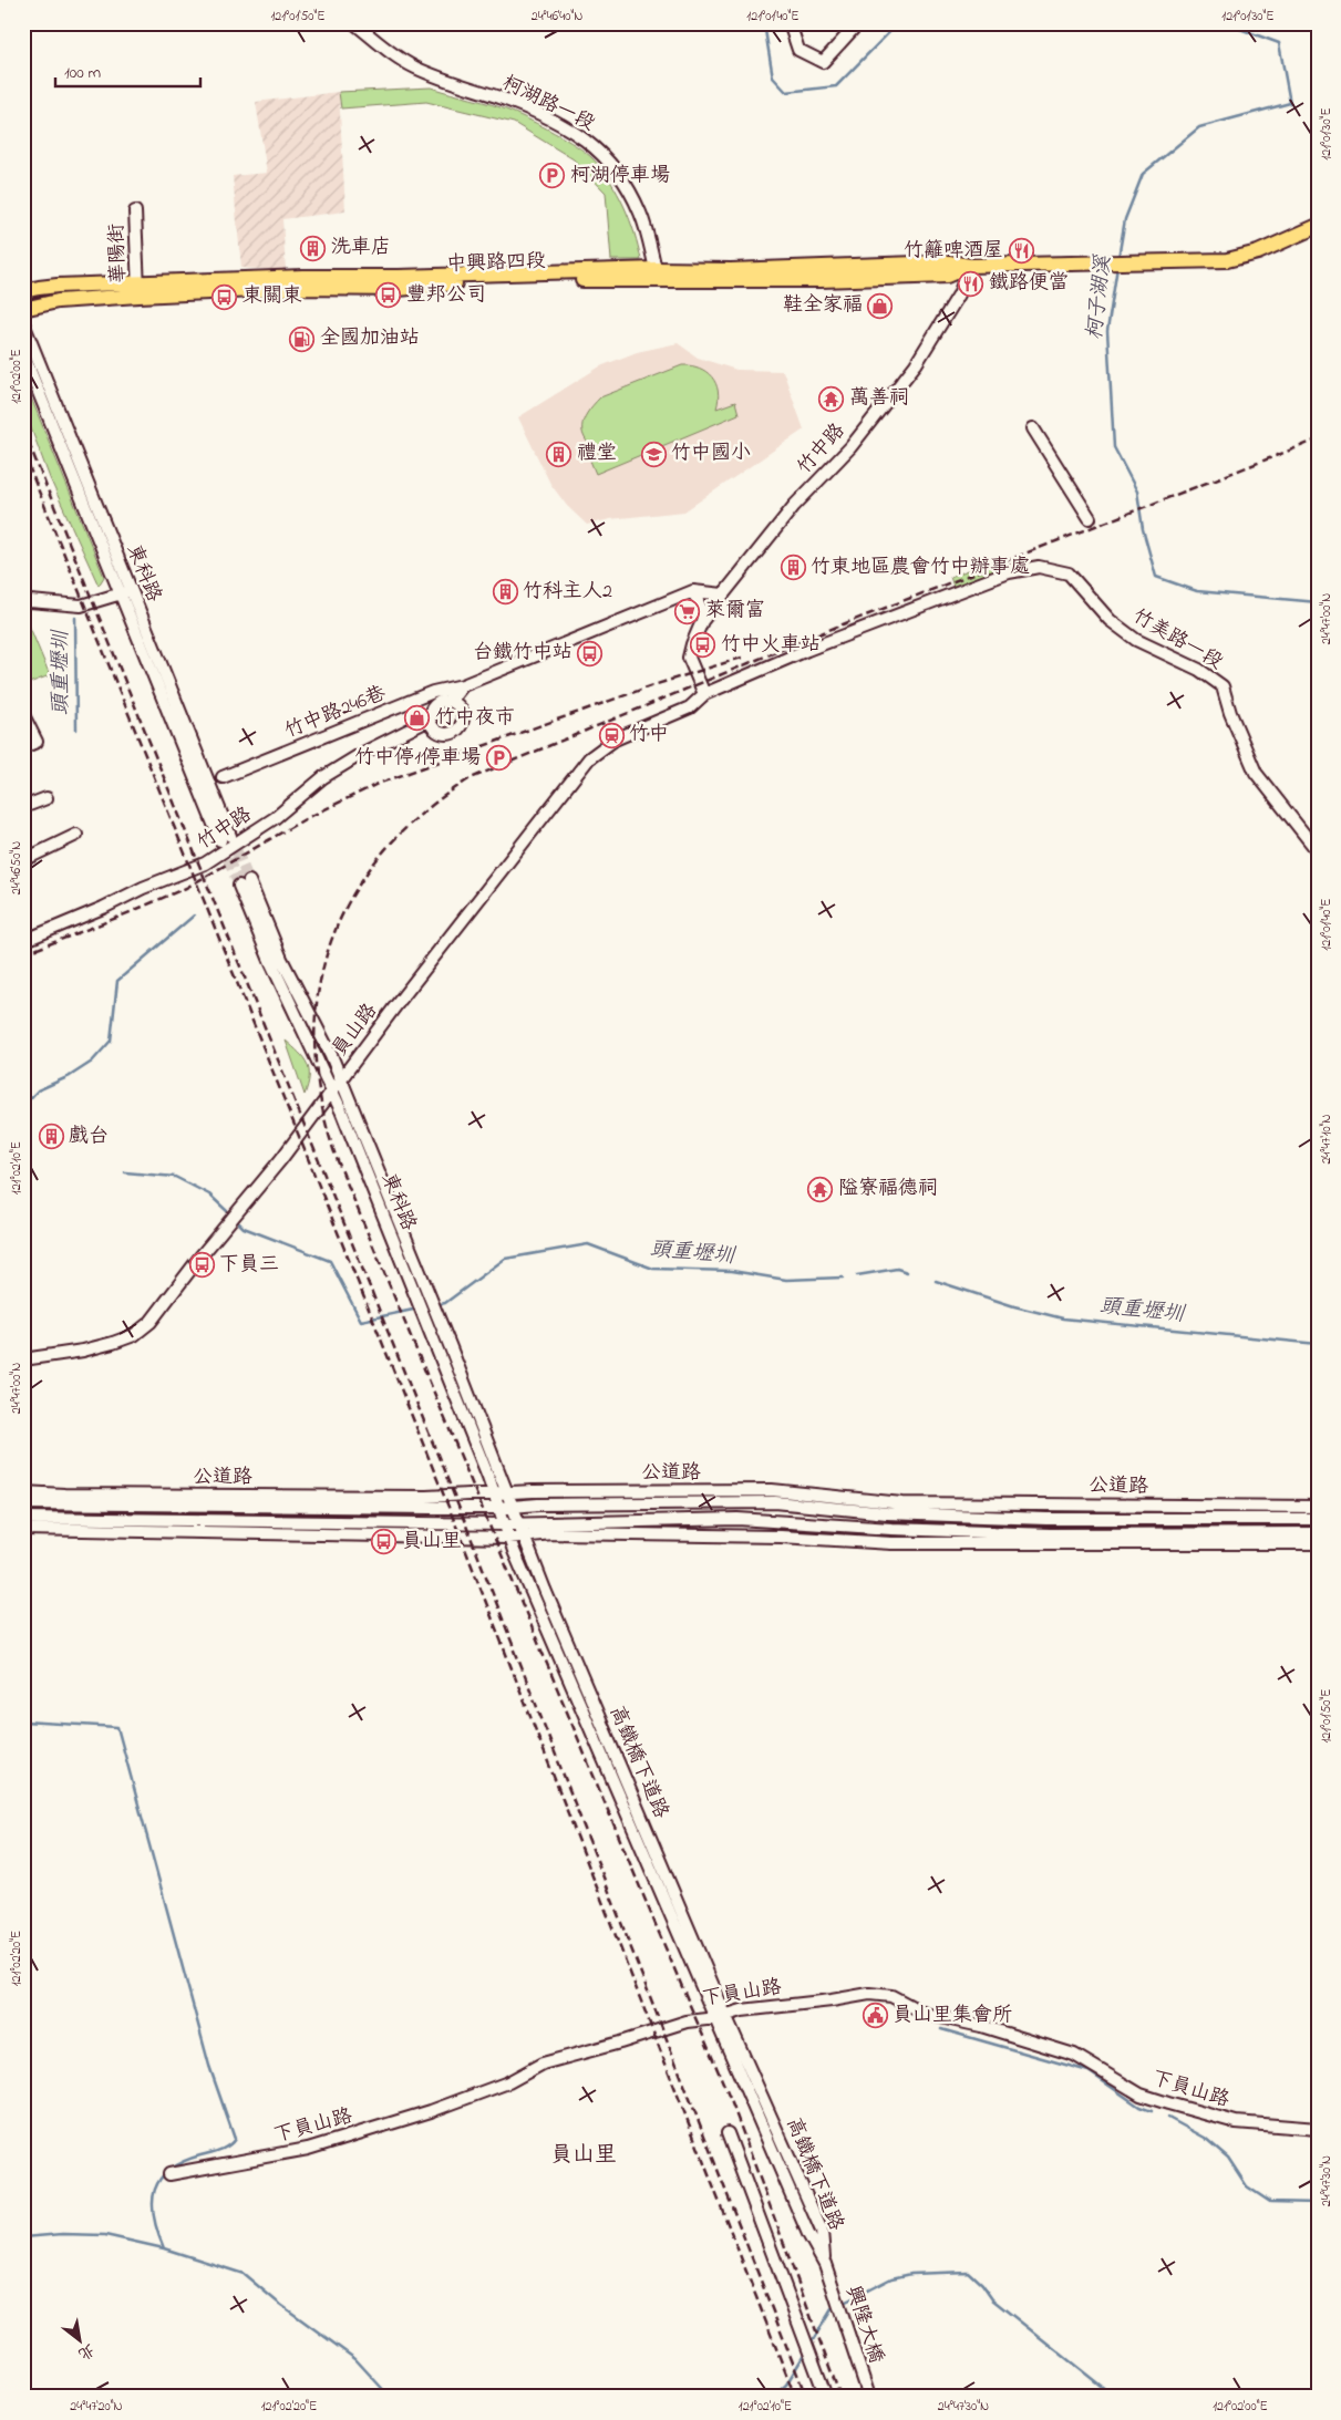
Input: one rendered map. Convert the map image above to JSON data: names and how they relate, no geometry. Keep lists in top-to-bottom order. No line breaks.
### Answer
{"streets":{"main road":["中興路四段"],"street":["柯湖路一段","華陽街","竹中路","東科路","竹美路一段","竹中路246巷","員山路","公道路","高鐵橋下道路","下員山路","興隆大橋"]},"crossings":[["柯湖路一段","中興路四段"],["華陽街","中興路四段"],["中興路四段","竹中路"],["竹中路","竹美路一段"],["竹中路","員山路"],["東科路","員山路"],["東科路","公道路"],["東科路","高鐵橋下道路"],["竹美路一段","員山路"],["公道路","高鐵橋下道路"],["高鐵橋下道路","下員山路"],["高鐵橋下道路","興隆大橋"]],"districts":["員山里"],"water":["柯子湖溪","頭重壢圳"],"places":{"parking":["柯湖停車場","竹中停1停車場"],"building":["洗車店","禮堂","竹東地區農會竹中辦事處","竹科主人2","戲台"],"restaurant":["竹籬啤酒屋","鐵路便當"],"bus stop":["豐邦公司","東關東","竹中火車站","台鐵竹中站","下員三","員山里"],"shop":["鞋全家福","竹中夜市"],"fuel station":["全國加油站"],"temple":["萬善祠","隘寮福德祠"],"school or university":["竹中國小"],"supermarket":["萊爾富"],"station":["竹中"],"public building":["員山里集會所"]},"scale_bar":"100 m","north":"bottom right","coordinates":["121°01'50\"E","24°46'40\"N","121°01'40\"E","121°01'30\"E","121°02'00\"E","24°47'00\"N","24°46'50\"N","24°47'10\"N","121°02'10\"E","121°02'20\"E","24°47'30\"N","24°47'20\"N"]}
